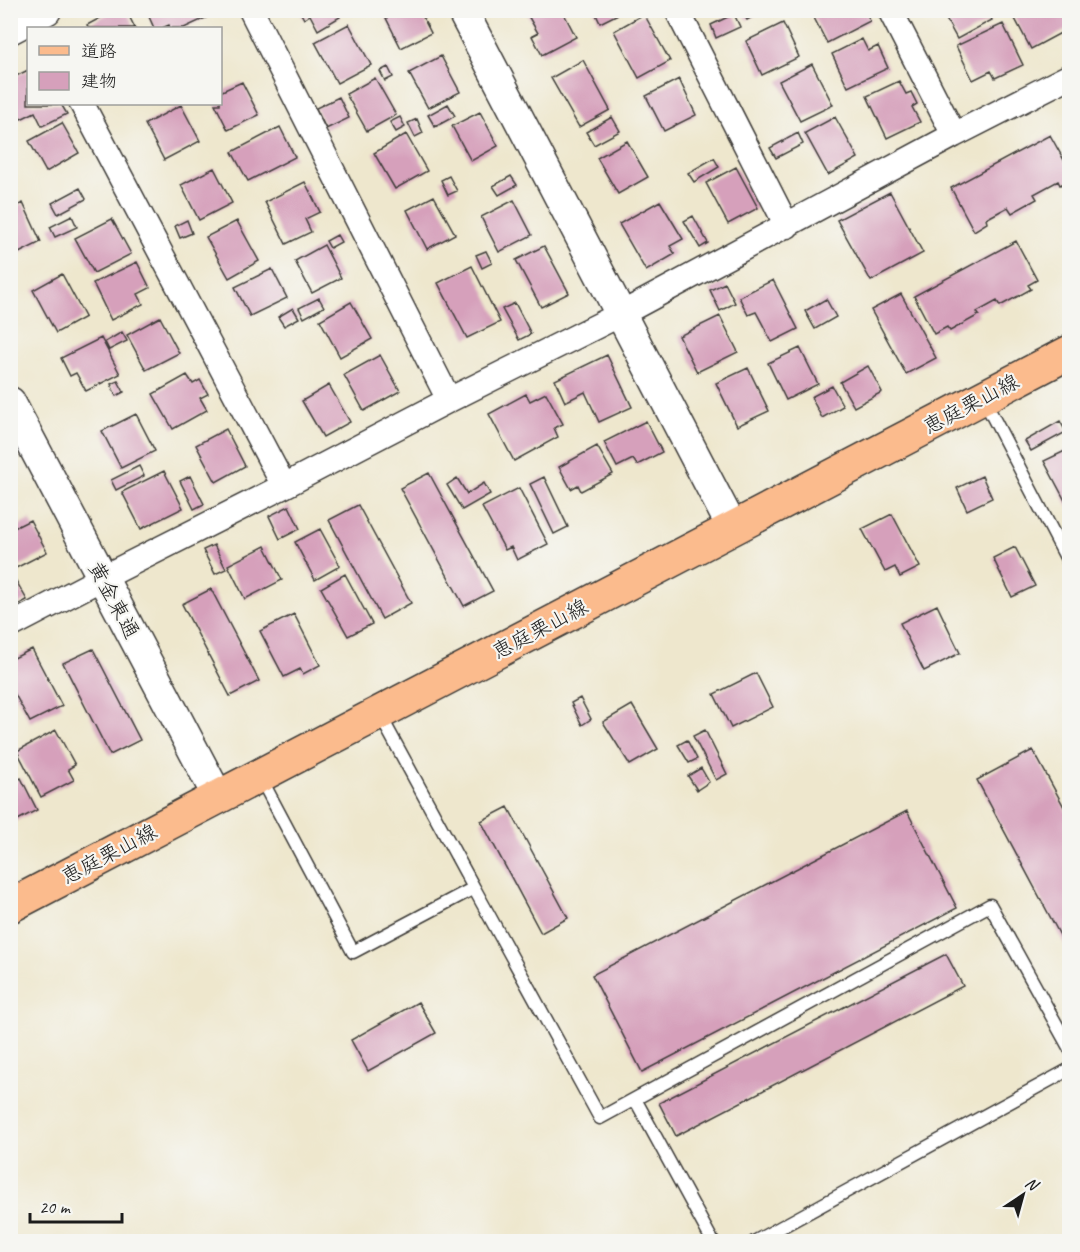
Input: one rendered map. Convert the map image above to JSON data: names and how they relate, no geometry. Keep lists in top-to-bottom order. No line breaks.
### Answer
{"streets":{"main road":["恵庭栗山線"],"street":["黄金東通"]},"crossings":[["恵庭栗山線","黄金東通"]],"legend":["道路","建物"],"scale_bar":"20 m","north":"top right"}
